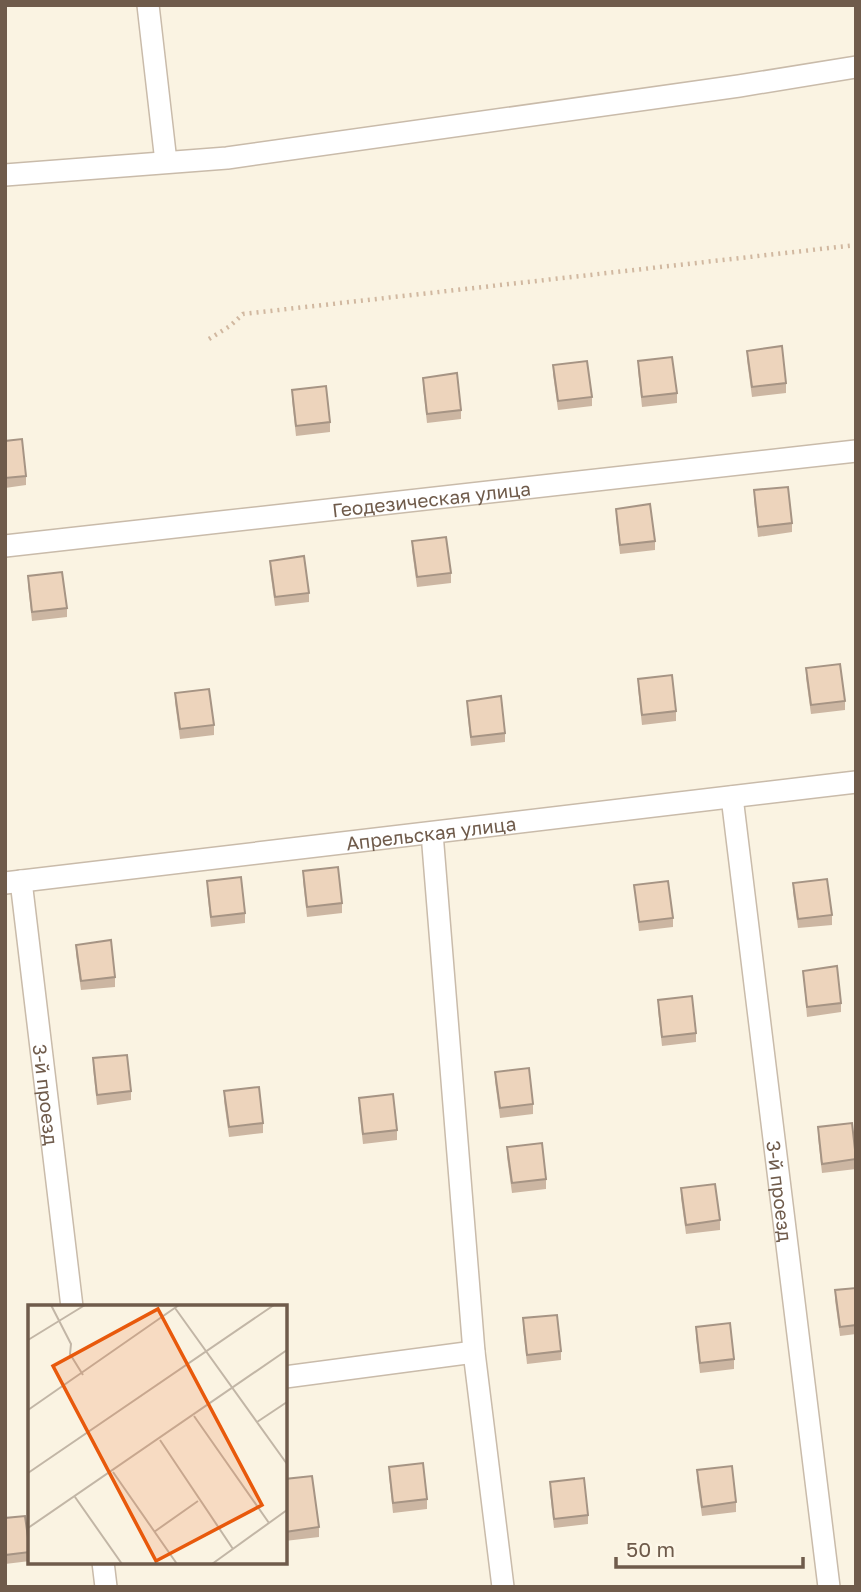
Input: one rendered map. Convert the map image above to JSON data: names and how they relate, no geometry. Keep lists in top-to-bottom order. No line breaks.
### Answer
{"streets":{"street":["Геодезическая улица","Апрельская улица","3-й проезд"]},"crossings":[["Апрельская улица","3-й проезд"]],"scale_bar":"50 m"}
